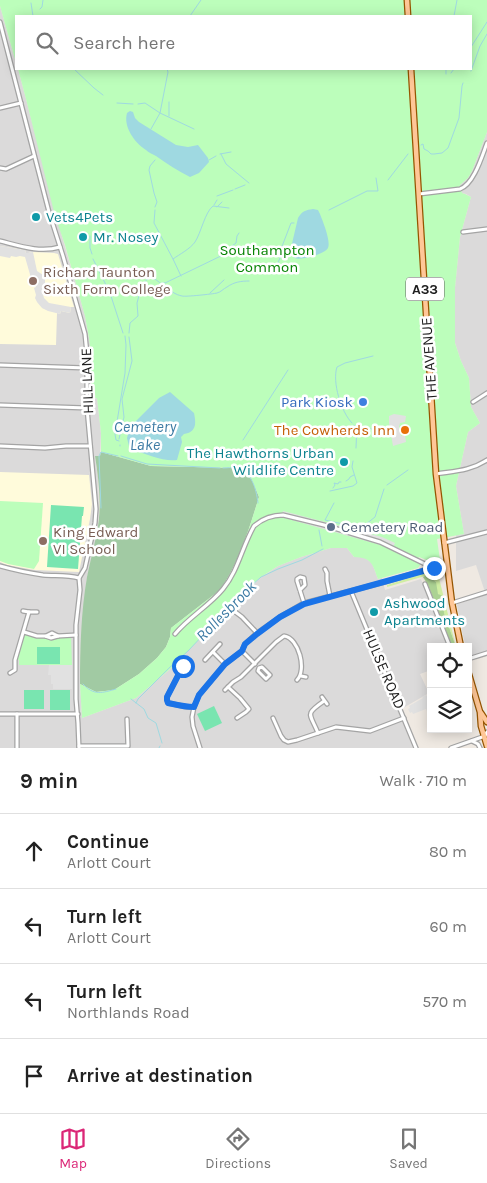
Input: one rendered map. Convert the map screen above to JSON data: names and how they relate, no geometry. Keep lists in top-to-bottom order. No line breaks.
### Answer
{"streets":{"main road":["A33","THE AVENUE"],"street":["HILL LANE","HULSE ROAD"]},"water":["Cemetery Lake","Rollesbrook"],"parks":["Southampton Common"],"places":["Vets4Pets","Mr. Nosey","Richard Taunton Sixth Form College","Park Kiosk","The Cowherds Inn","The Hawthorns Urban Wildlife Centre","Cemetery Road","King Edward VI School","Ashwood Apartments"],"page":{"search":"Search here","heading":["9 min","Walk · 710 m"],"list":[["Continue","Arlott Court","80 m"],["Turn left","Arlott Court","60 m"],["Turn left","Northlands Road","570 m"],"Arrive at destination"],"nav":["Map","Directions","Saved"]}}
